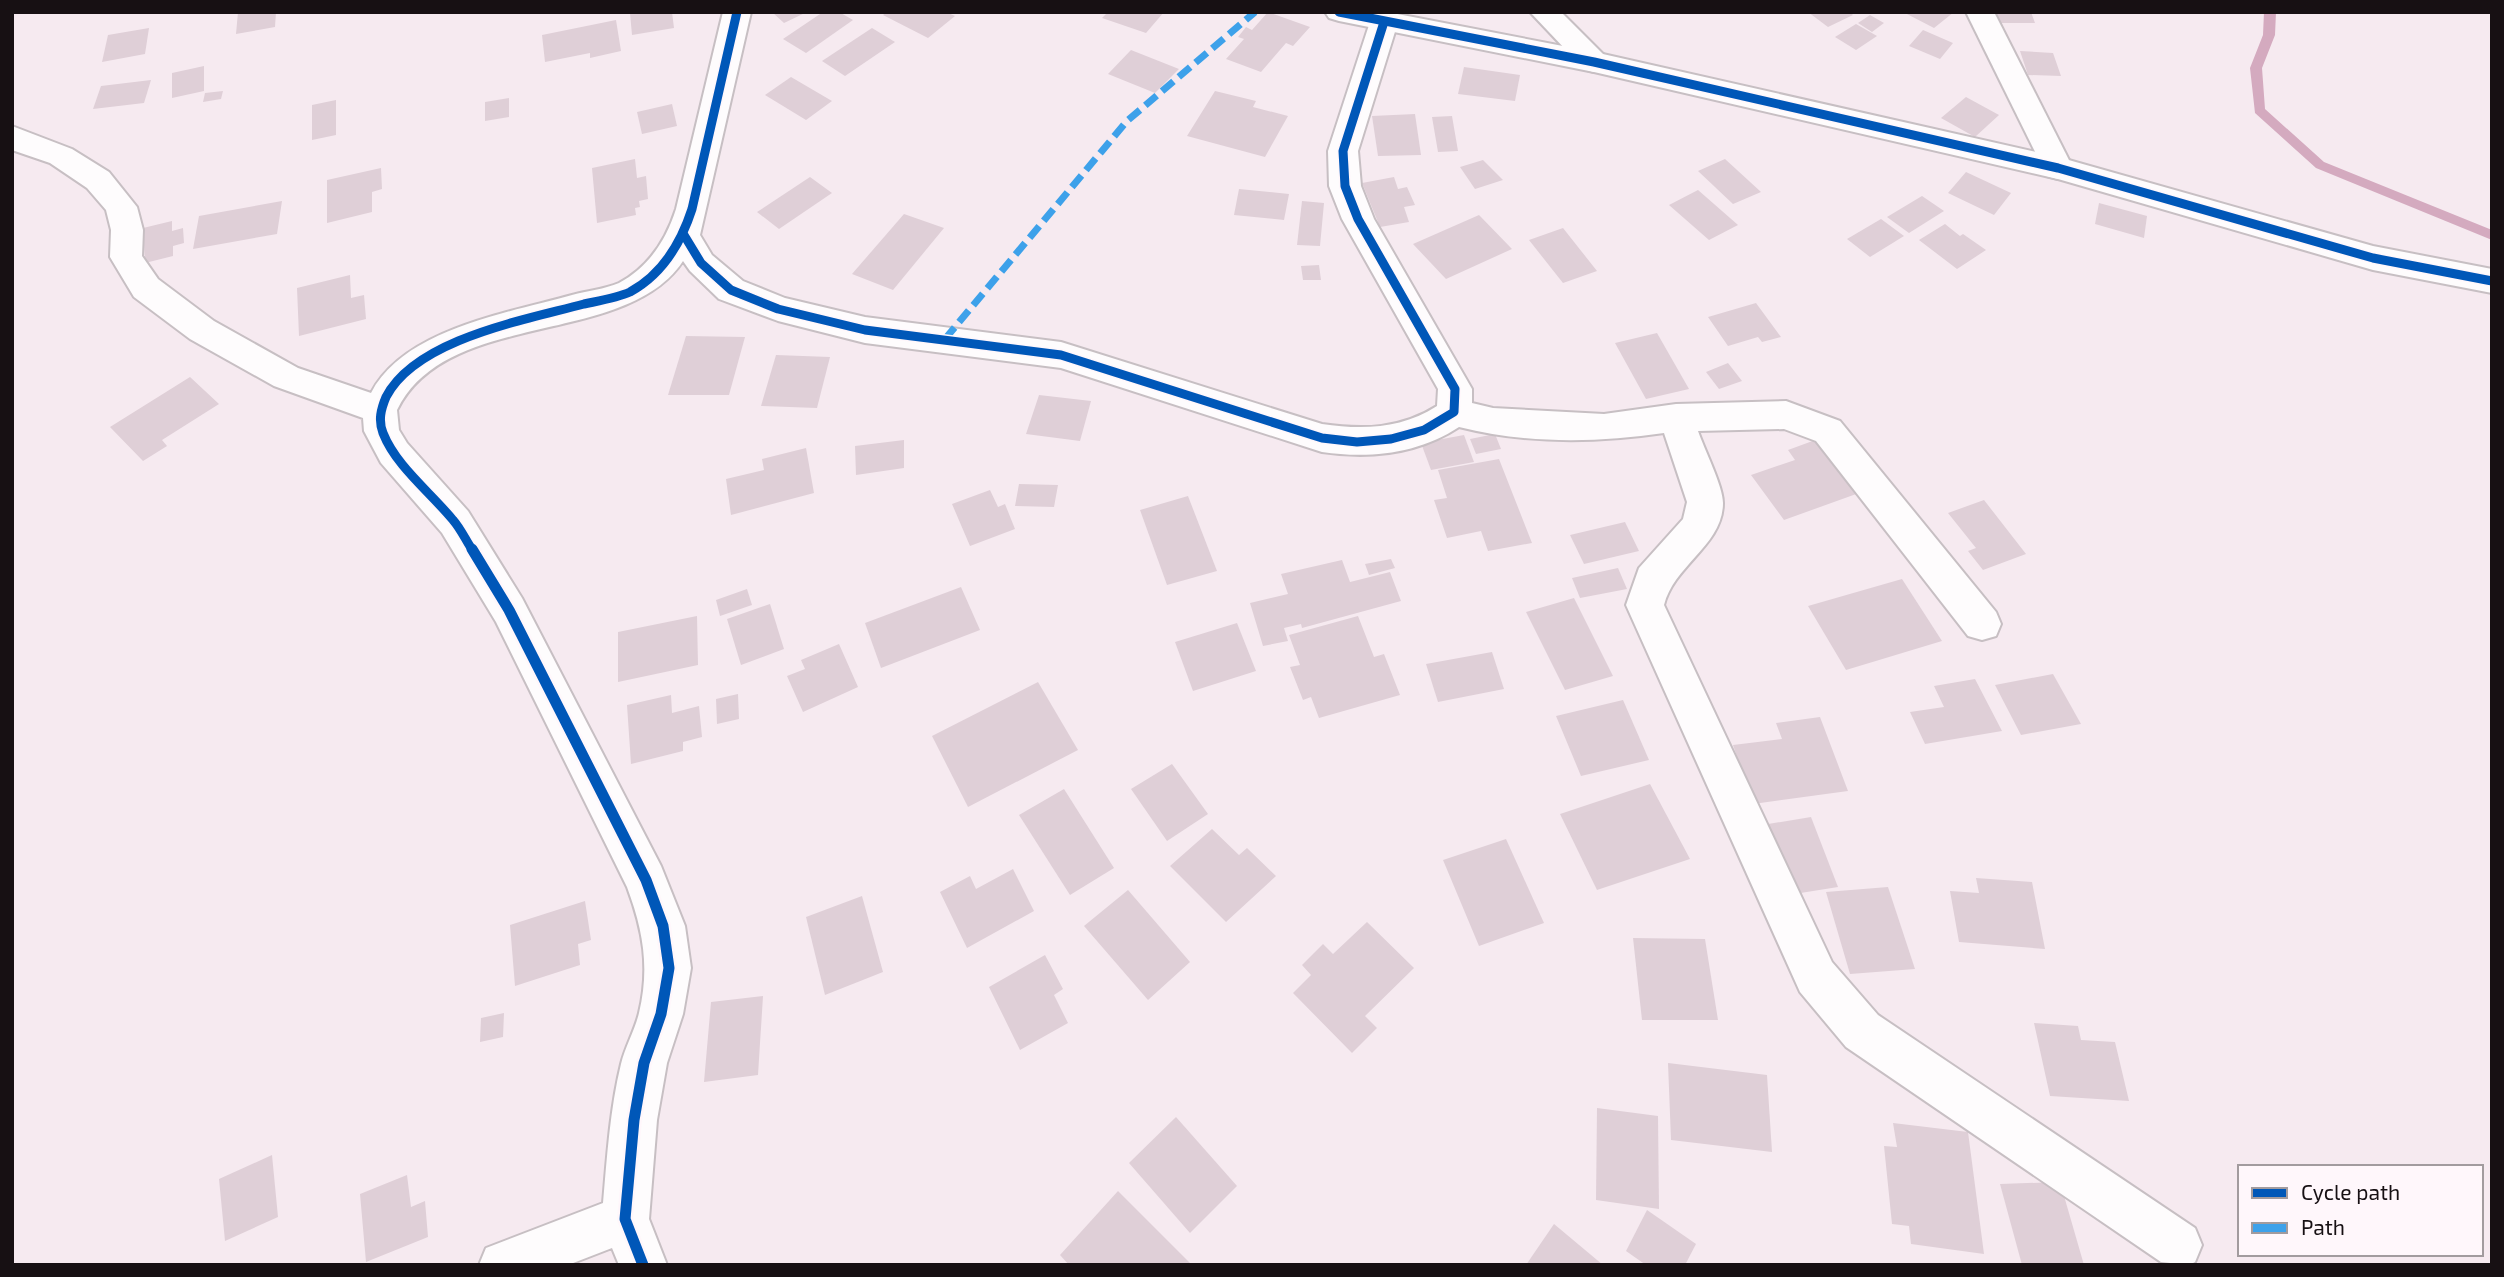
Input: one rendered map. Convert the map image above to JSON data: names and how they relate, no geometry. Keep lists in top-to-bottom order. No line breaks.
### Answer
{"legend":["Cycle path","Path"]}
